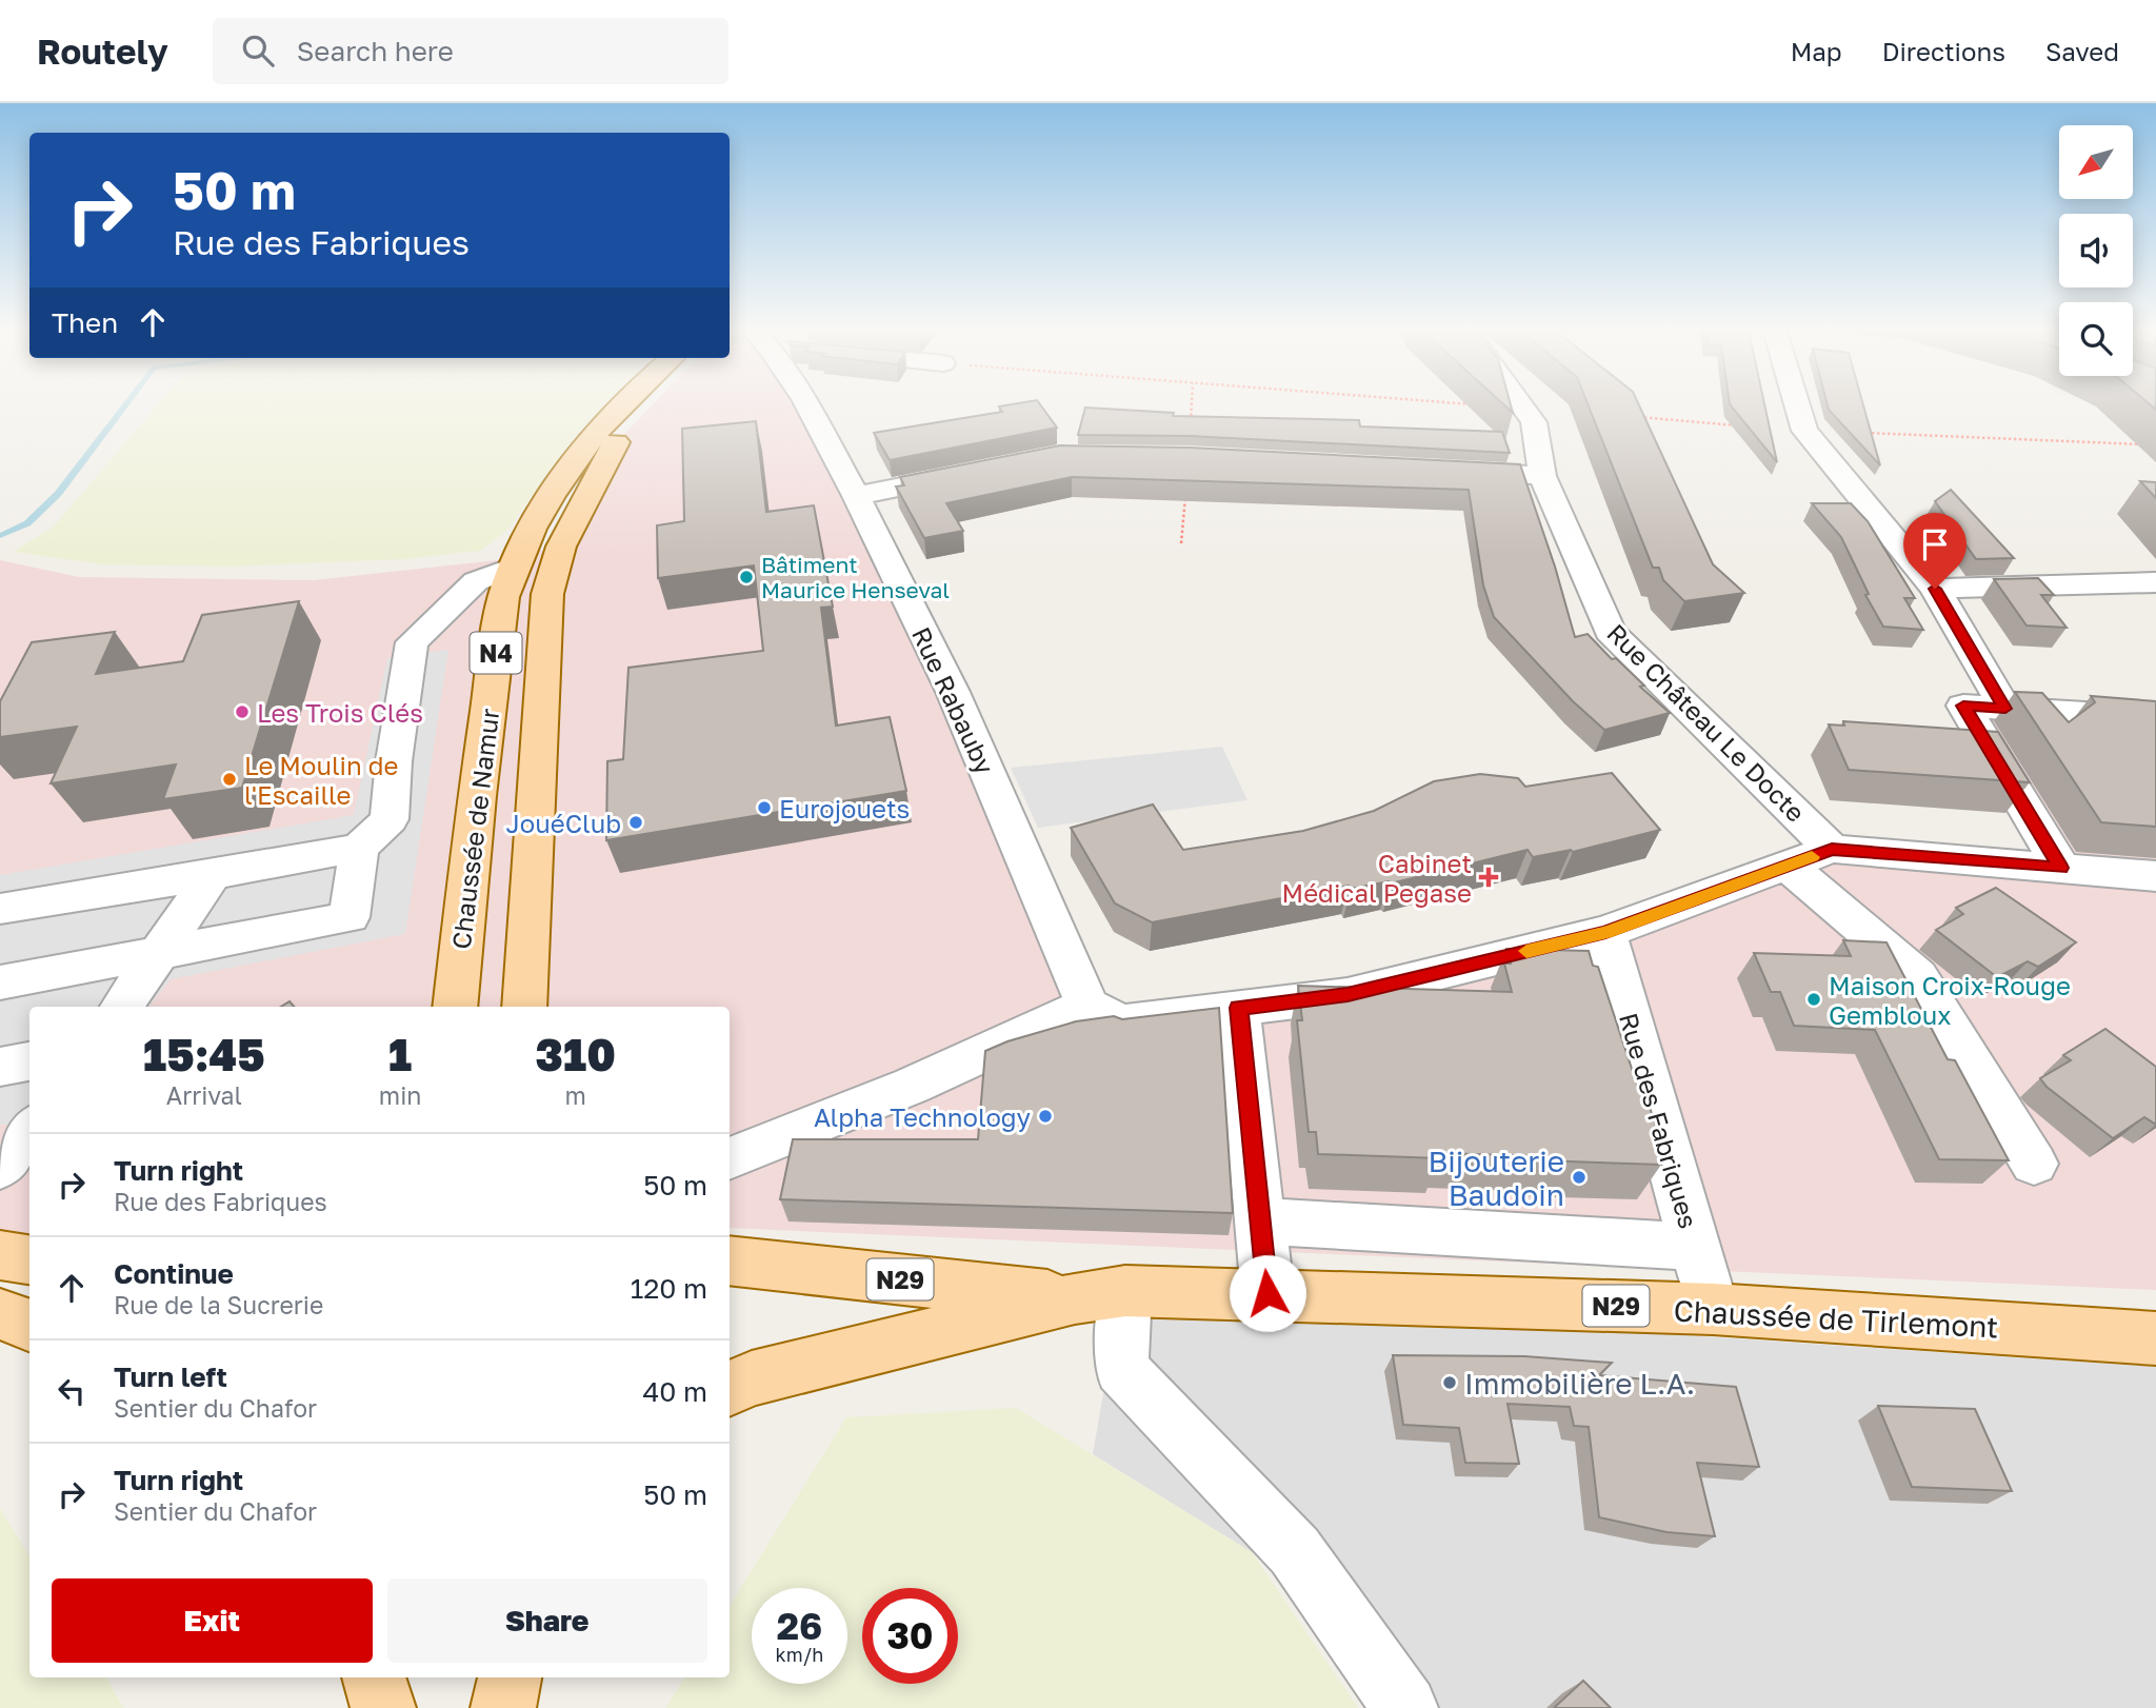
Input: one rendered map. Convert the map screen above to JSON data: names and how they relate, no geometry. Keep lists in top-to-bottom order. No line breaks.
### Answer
{"streets":{"main road":["N4","Chaussée de Namur","N29","Chaussée de Tirlemont"],"street":["Rue Rabauby","Rue Château Le Docte","Rue des Fabriques"]},"crossings":[["Rue des Fabriques","Chaussée de Tirlemont"]],"places":{"other":["Bâtiment Maurice Henseval","Les Trois Clés","Le Moulin de l'Escaille","Eurojouets","JouéClub","Maison Croix-Rouge Gembloux","Alpha Technology","Bijouterie Baudoin","Immobilière L.A."],"health":["Cabinet Médical Pegase"]},"north":"bottom left","page":{"header":"Routely","search":"Search here","nav":["Map","Directions","Saved"],"turn":["50 m","Rue des Fabriques"],"then":"Then","eta":["15:45","Arrival","1","min","310","m"],"list":[{"name":"Turn right","note":"Rue des Fabriques","value":"50 m"},{"name":"Continue","note":"Rue de la Sucrerie","value":"120 m"},{"name":"Turn left","note":"Sentier du Chafor","value":"40 m"},{"name":"Turn right","note":"Sentier du Chafor","value":"50 m"}],"buttons":["Exit","Share"],"speed":"26 km/h","limit":"30"}}
